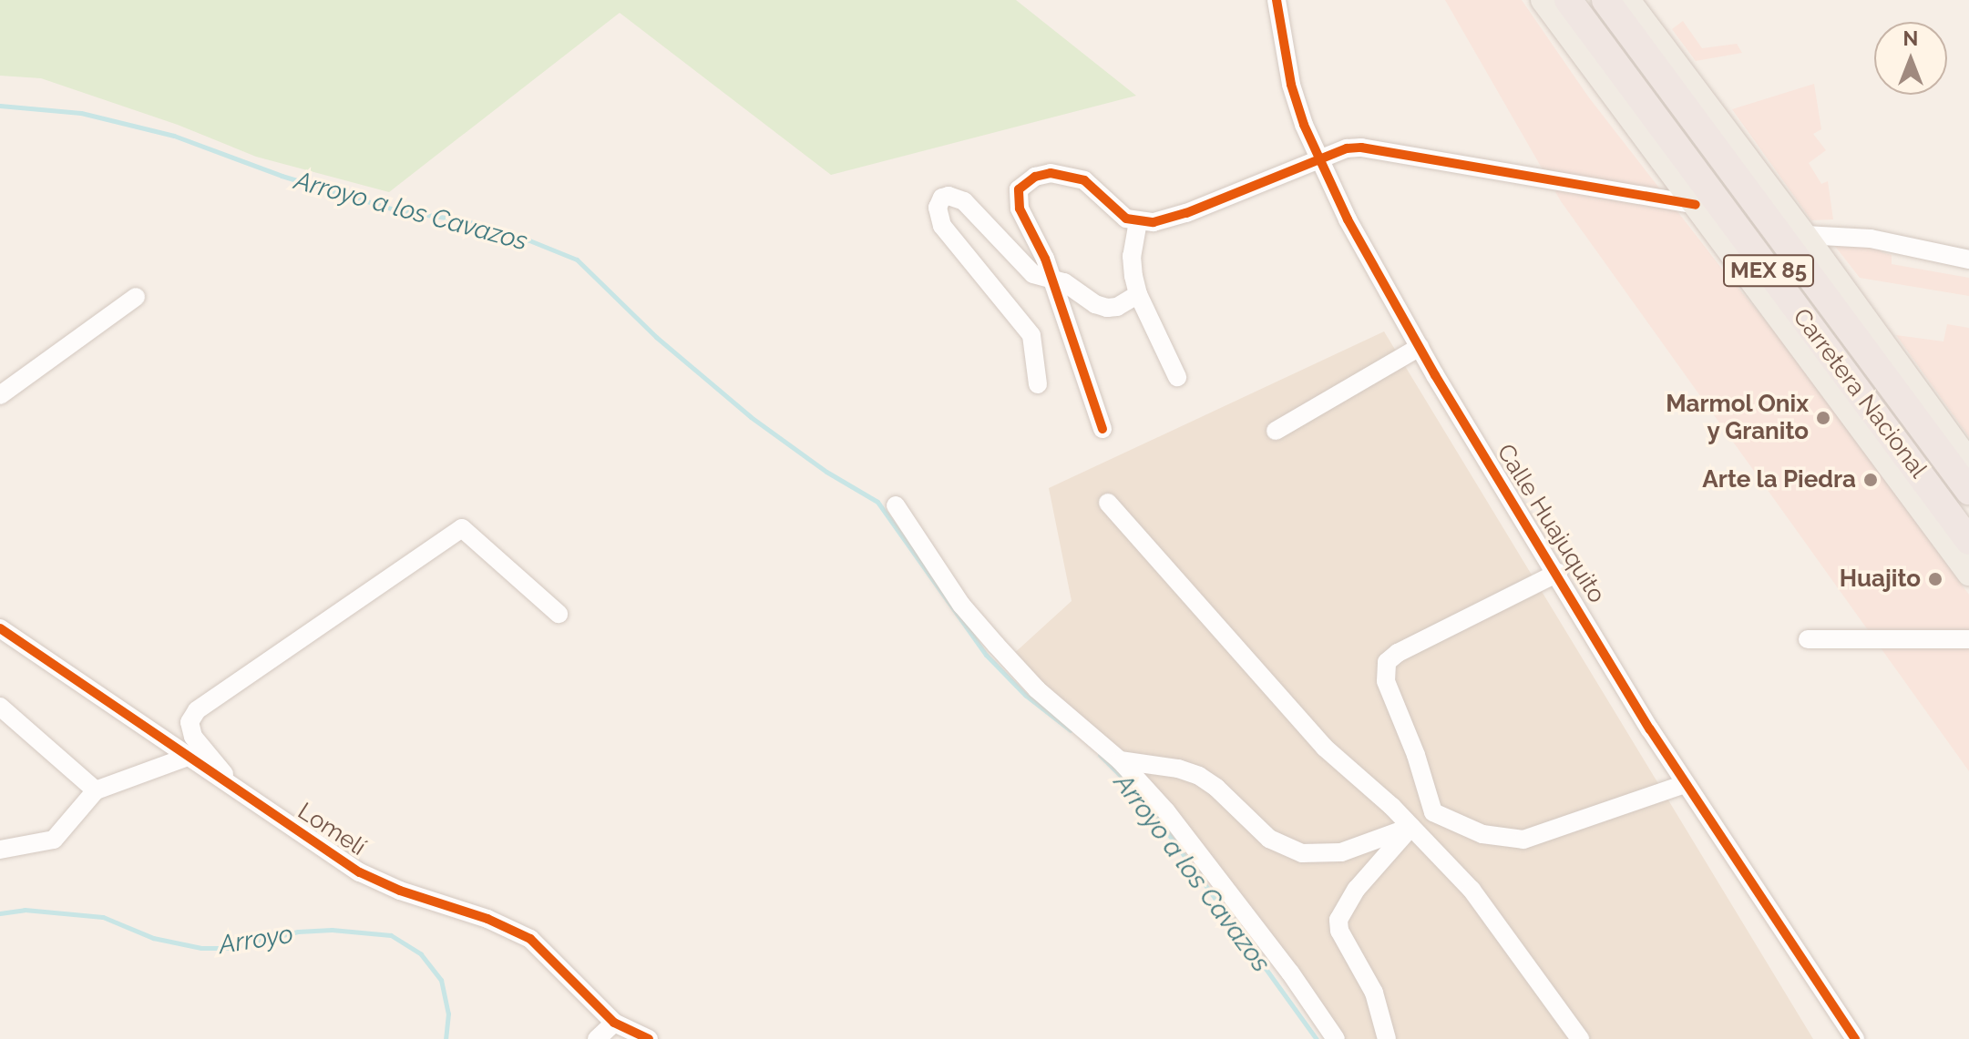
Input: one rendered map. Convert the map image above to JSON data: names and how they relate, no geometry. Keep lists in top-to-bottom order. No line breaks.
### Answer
{"streets":{"highway":["MEX 85","Carretera Nacional"],"street":["Calle Huajuquito","Lomelí"]},"water":["Arroyo a los Cavazos","Arroyo"],"places":["Marmol Onix y Granito","Arte la Piedra","Huajito"],"north":"top"}
